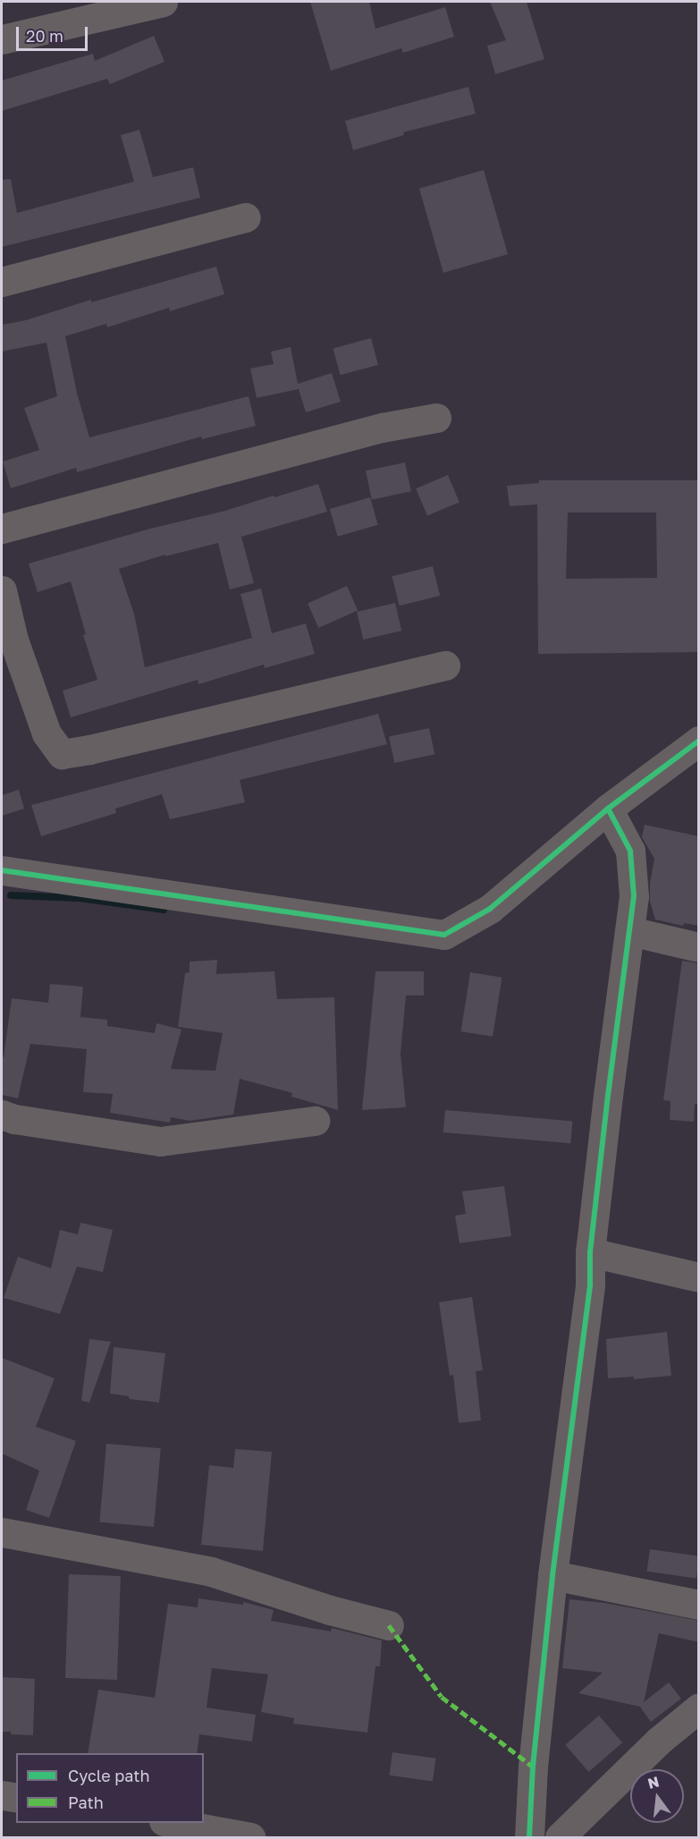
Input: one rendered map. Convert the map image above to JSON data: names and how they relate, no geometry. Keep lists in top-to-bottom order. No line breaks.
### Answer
{"legend":["Cycle path","Path"],"scale_bar":"20 m","north":"top"}
